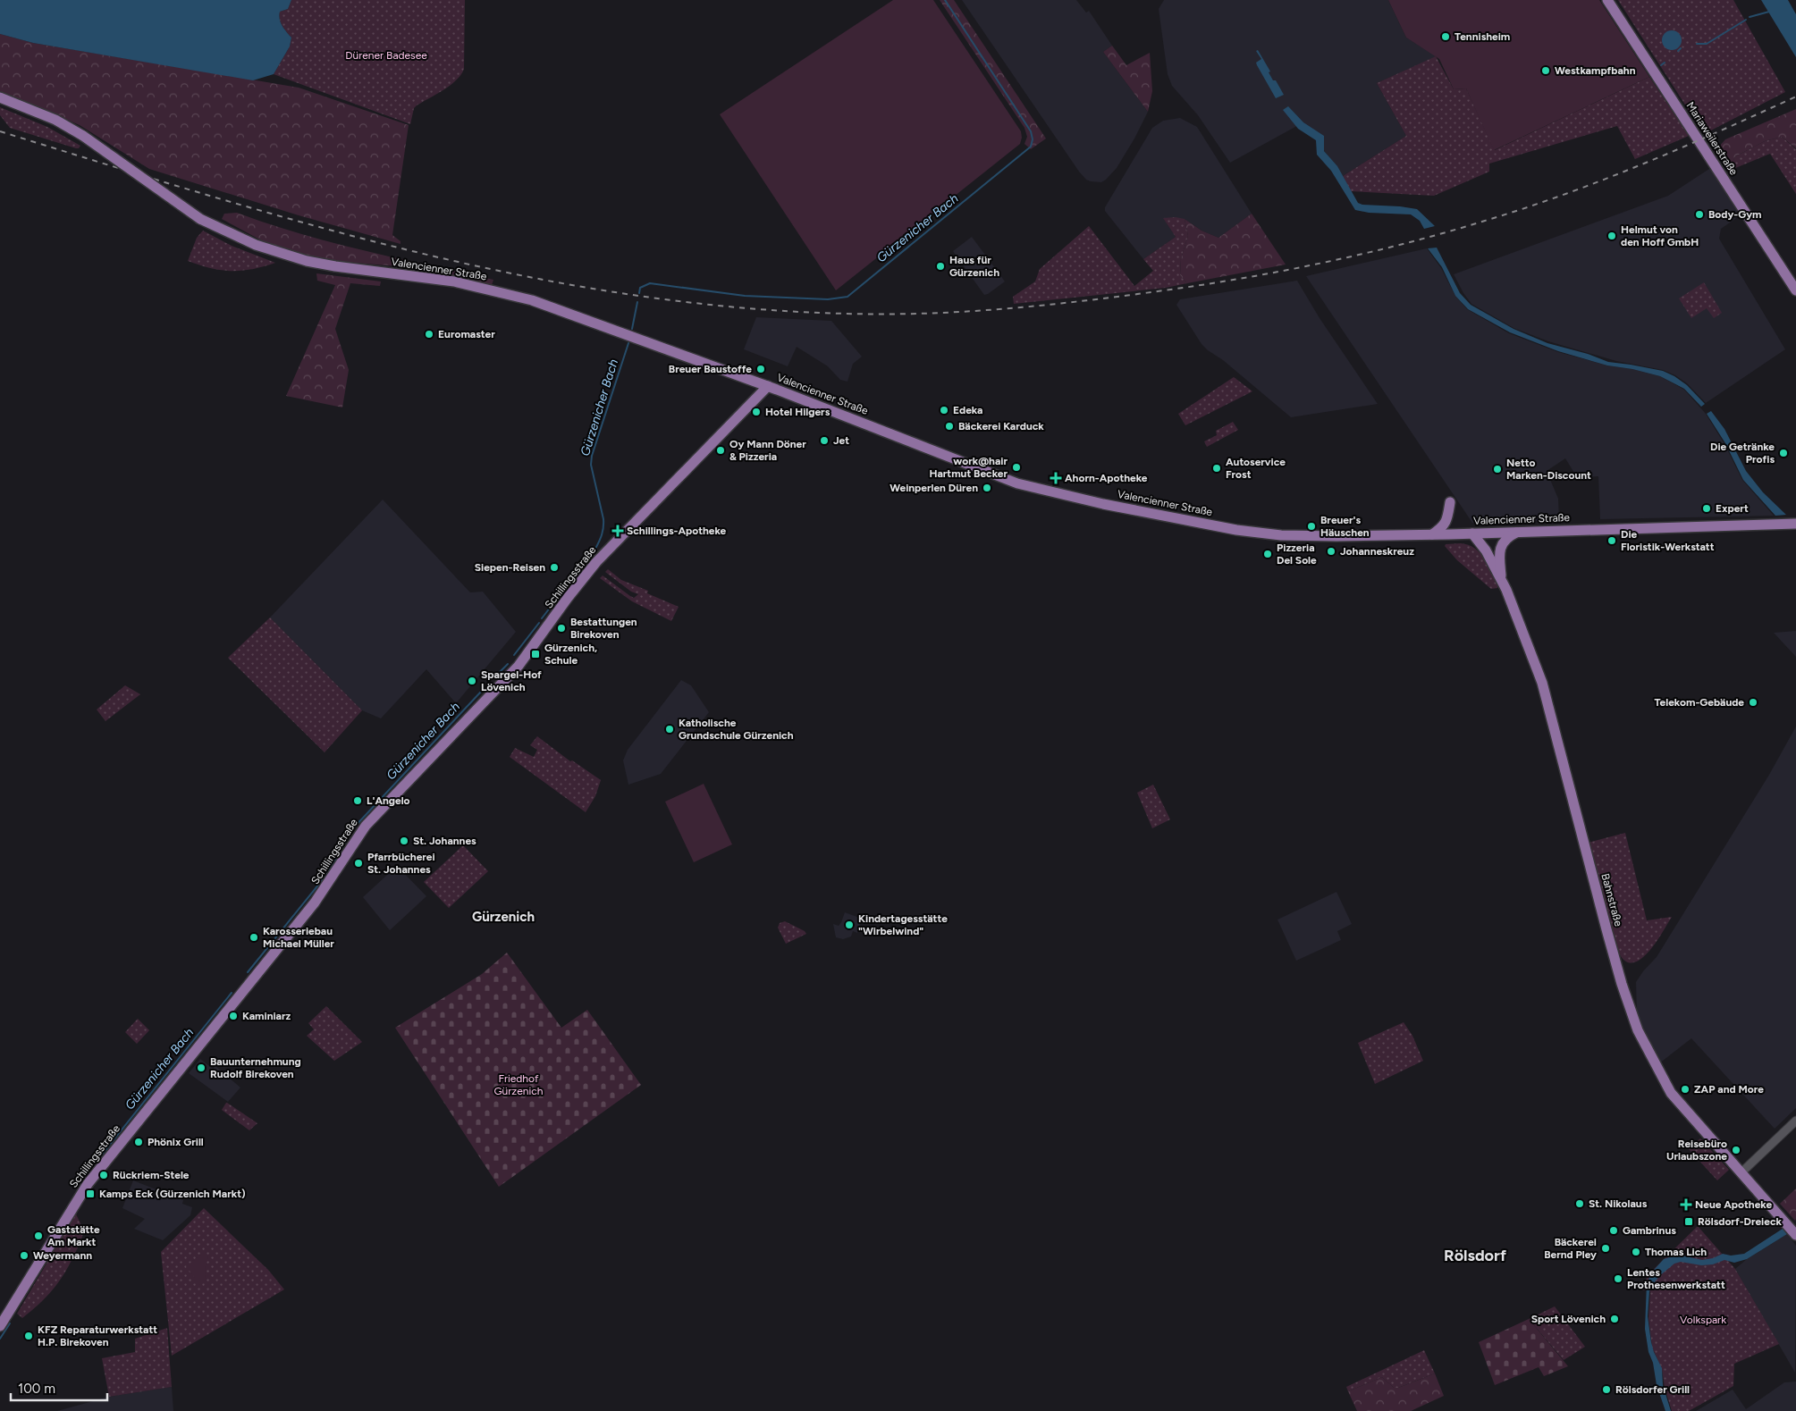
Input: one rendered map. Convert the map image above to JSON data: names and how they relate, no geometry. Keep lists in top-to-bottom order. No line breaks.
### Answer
{"streets":{"main road":["Mariaweilerstraße","Valencienner Straße","Schillingsstraße","Bahnstraße"]},"crossings":[["Valencienner Straße","Schillingsstraße"],["Valencienner Straße","Bahnstraße"]],"districts":["Gürzenich","Rölsdorf"],"water":["Gürzenicher Bach"],"parks":["Dürener Badesee","Friedhof Gürzenich","Volkspark"],"places":{"other":["Tennisheim","Westkampfbahn","Body-Gym","Helmut von den Hoff GmbH","Haus für Gürzenich","Euromaster","Breuer Baustoffe","Edeka","Hotel Hilgers","Bäckerei Karduck","Jet","Oy Mann Döner & Pizzeria","Die Getränke Profis","work@hair Hartmut Becker","Autoservice Frost","Netto Marken-Discount","Weinperlen Düren","Expert","Breuer's Häuschen","Die Floristik-Werkstatt","Johanneskreuz","Pizzeria Del Sole","Siepen-Reisen","Bestattungen Birekoven","Spargel-Hof Lövenich","Telekom-Gebäude","Katholische Grundschule Gürzenich","L'Angelo","St. Johannes","Pfarrbücherei St. Johannes","Kindertagesstätte \"Wirbelwind\"","Karosseriebau Michael Müller","Kaminiarz","Bauunternehmung Rudolf Birekoven","ZAP and More","Phönix Grill","Reisebüro Urlaubszone","Rückriem-Stele","St. Nikolaus","Gambrinus","Gaststätte Am Markt","Bäckerei Bernd Pley","Thomas Lich","Weyermann","Lentes Prothesenwerkstatt","Sport Lövenich","KFZ Reparaturwerkstatt H.P. Birekoven","Rölsdorfer Grill"],"health":["Ahorn-Apotheke","Schillings-Apotheke","Neue Apotheke"],"transit":["Gürzenich, Schule","Kamps Eck (Gürzenich Markt)","Rölsdorf-Dreieck"]},"scale_bar":"100 m"}
